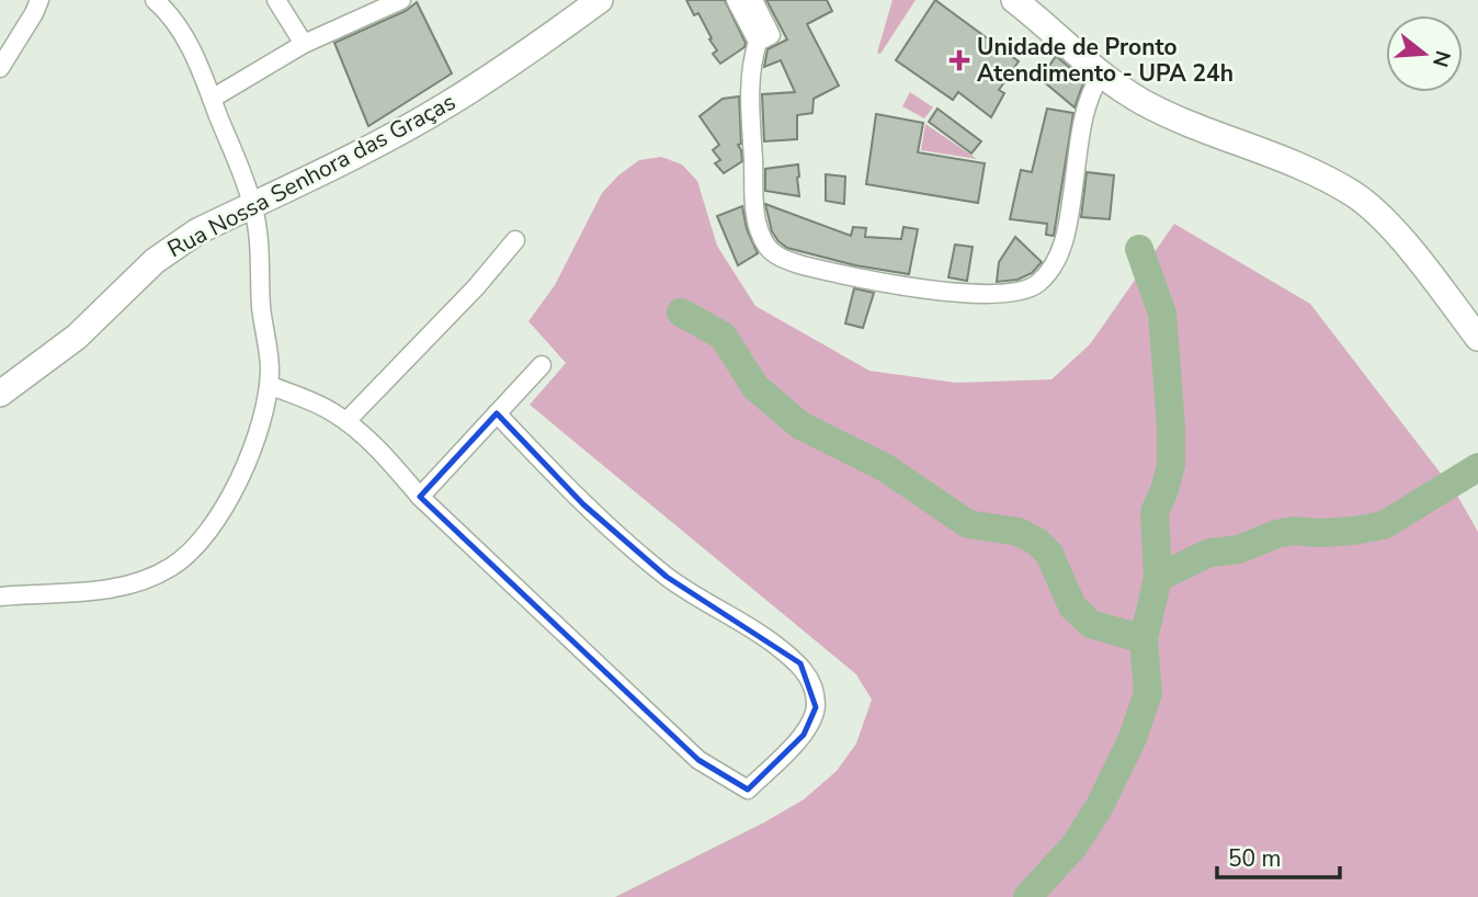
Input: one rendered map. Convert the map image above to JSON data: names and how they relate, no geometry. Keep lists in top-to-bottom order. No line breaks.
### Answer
{"streets":{"street":["Rua Nossa Senhora das Graças"]},"places":{"health":["Unidade de Pronto Atendimento - UPA 24h"]},"scale_bar":"50 m","north":"right"}
